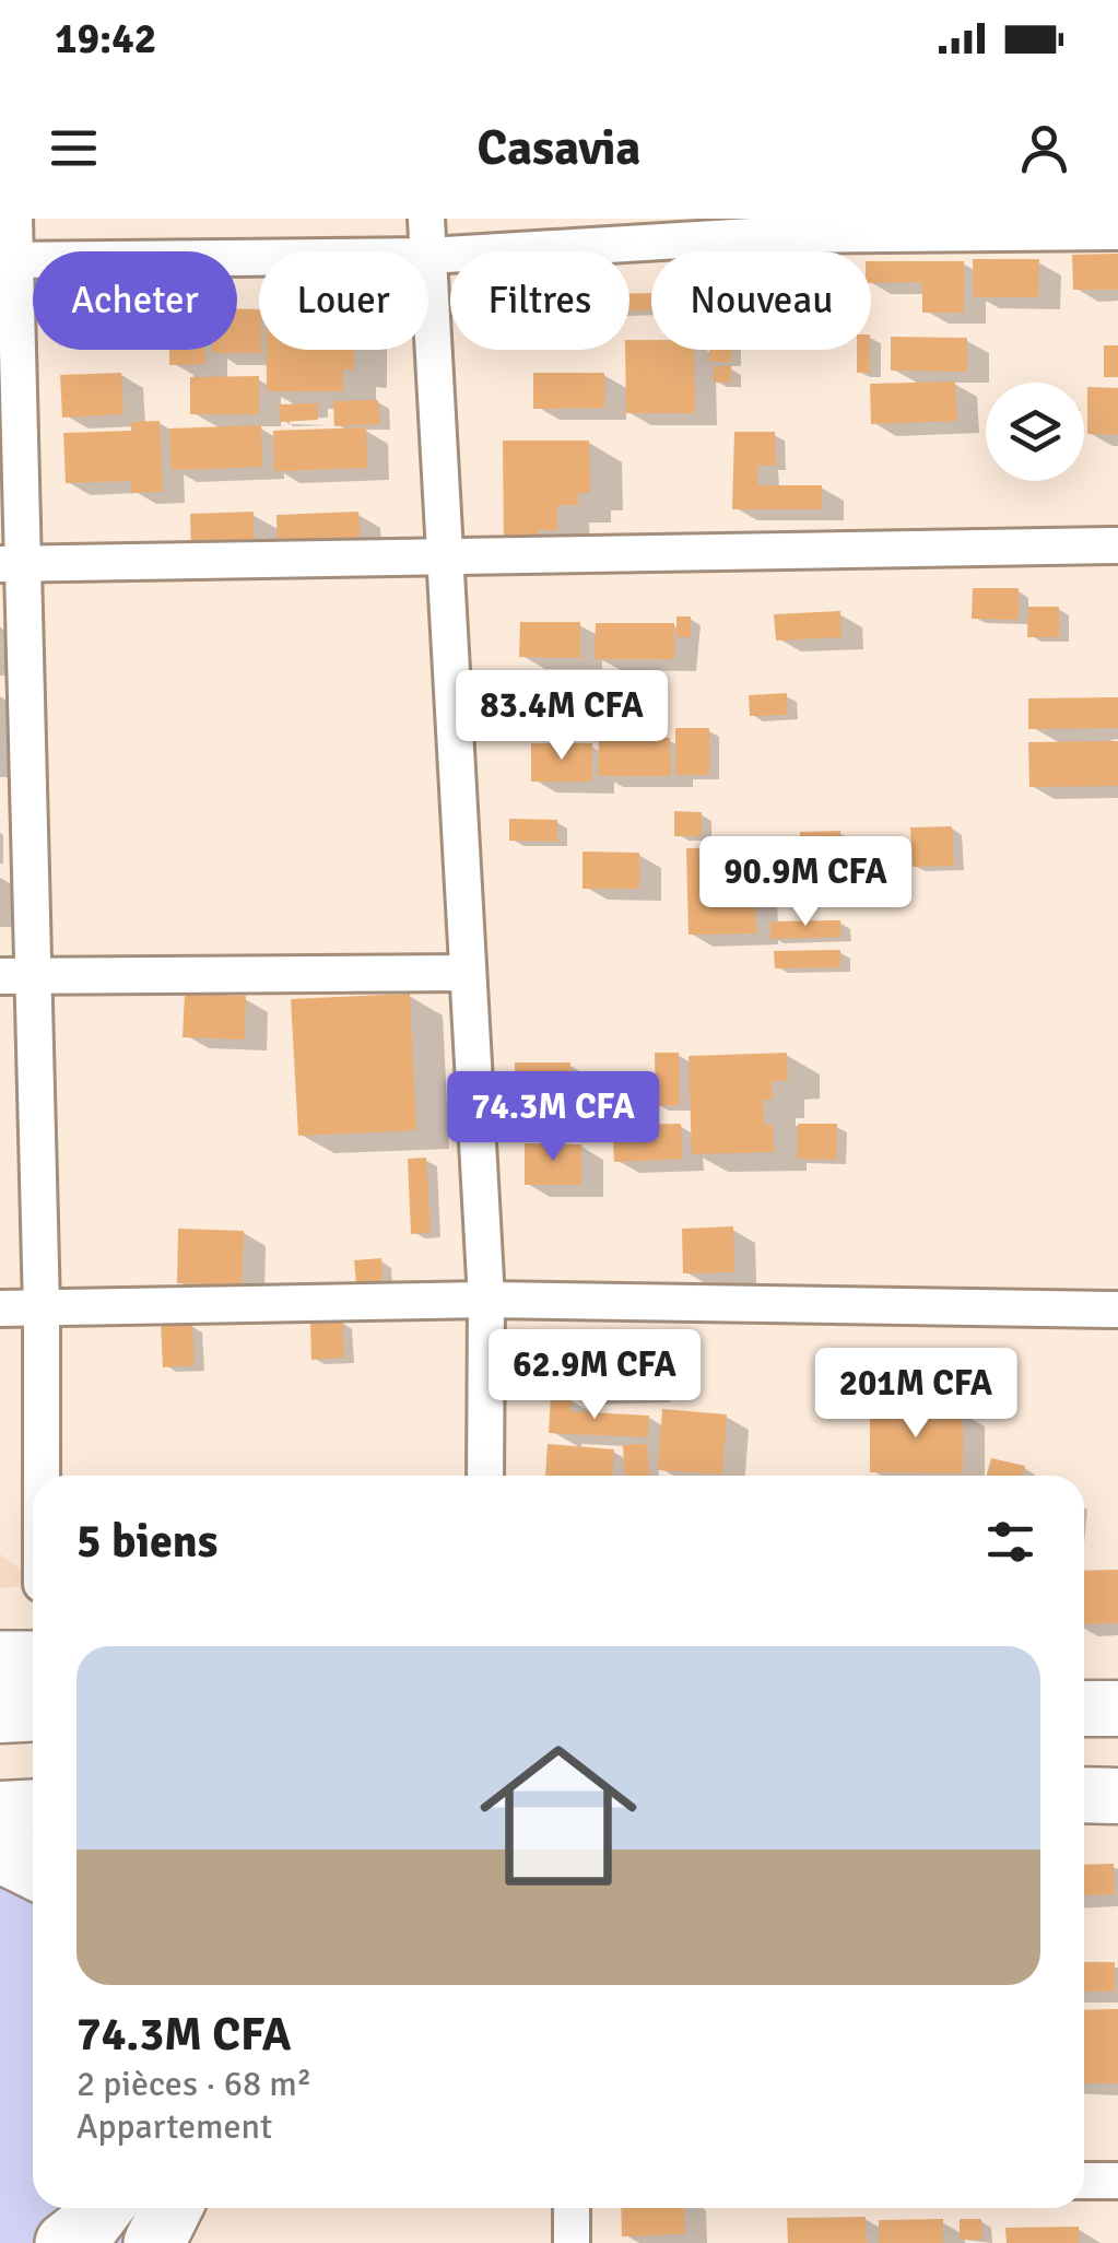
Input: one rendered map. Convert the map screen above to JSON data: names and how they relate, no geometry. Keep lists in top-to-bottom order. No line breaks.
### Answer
{"page":{"status":"19:42","header":"Casavia","chip":["Acheter","Louer","Filtres","Nouveau"],"price":["83.4M CFA","90.9M CFA","74.3M CFA","62.9M CFA","201M CFA"],"heading":"5 biens","list":[{"name":"74.3M CFA","note":"2 pièces · 68 m² · Appartement"}]}}
